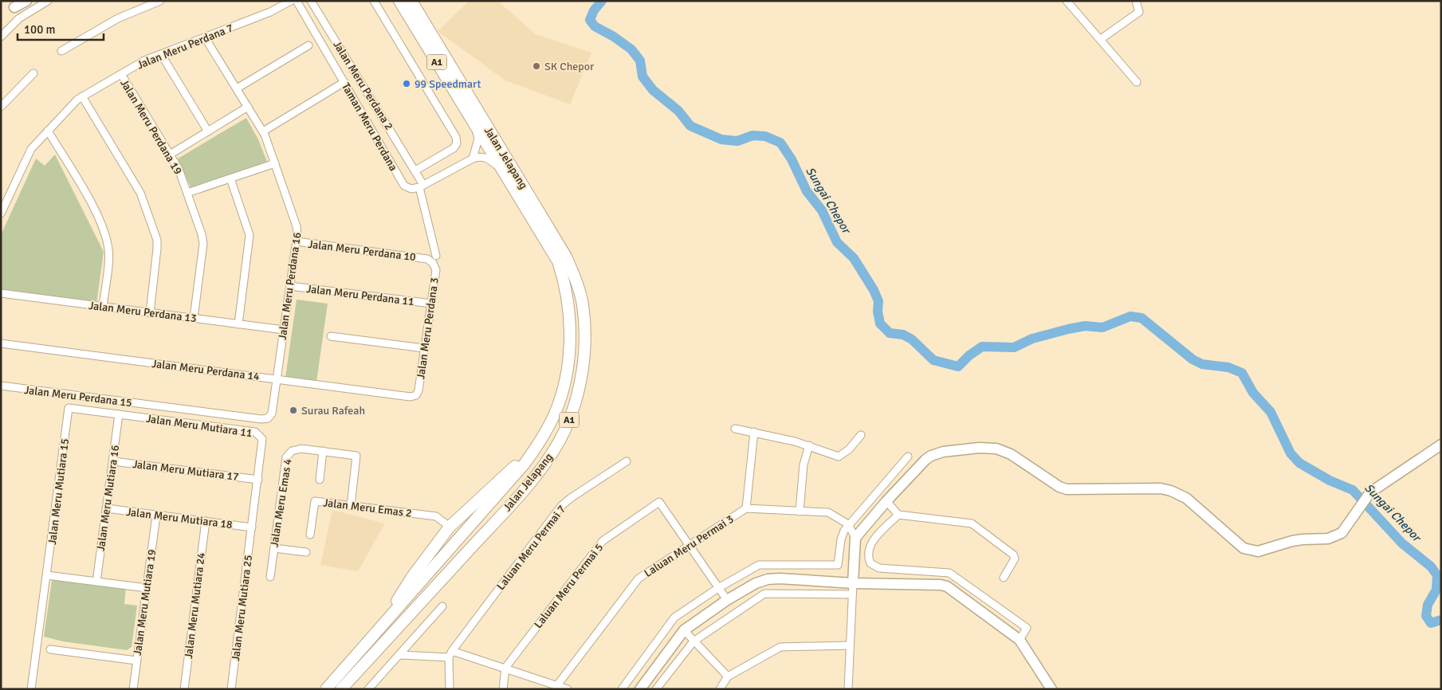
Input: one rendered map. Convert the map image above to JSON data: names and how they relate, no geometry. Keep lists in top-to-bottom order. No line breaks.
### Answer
{"streets":{"main road":["A1","Jalan Jelapang"],"street":["Jalan Meru Perdana 7","Jalan Meru Perdana 2","Jalan Meru Perdana 19","Taman Meru Perdana","Jalan Meru Perdana 10","Jalan Meru Perdana 16","Jalan Meru Perdana 11","Jalan Meru Perdana 13","Jalan Meru Perdana 3","Jalan Meru Perdana 14","Jalan Meru Perdana 15","Jalan Meru Mutiara 11","Jalan Meru Mutiara 17","Jalan Meru Mutiara 15","Jalan Meru Mutiara 16","Jalan Meru Emas 4","Jalan Meru Emas 2","Jalan Meru Mutiara 18","Laluan Meru Permai 3","Laluan Meru Permai 7","Laluan Meru Permai 5","Jalan Meru Mutiara 19","Jalan Meru Mutiara 24","Jalan Meru Mutiara 25"]},"crossings":[["Jalan Meru Perdana 7","Jalan Meru Perdana 19"],["Jalan Meru Perdana 7","Jalan Meru Perdana 16"],["Jalan Meru Perdana 2","Taman Meru Perdana"],["Jalan Meru Perdana 19","Jalan Meru Perdana 13"],["Jalan Meru Perdana 10","Jalan Meru Perdana 16"],["Jalan Meru Perdana 10","Jalan Meru Perdana 3"],["Jalan Meru Perdana 16","Jalan Meru Perdana 11"],["Jalan Meru Perdana 16","Jalan Meru Perdana 13"],["Jalan Meru Perdana 16","Jalan Meru Perdana 14"],["Jalan Meru Perdana 16","Jalan Meru Perdana 15"],["Jalan Meru Perdana 11","Jalan Meru Perdana 3"],["Jalan Meru Perdana 3","Jalan Meru Perdana 14"],["Jalan Meru Mutiara 11","Jalan Meru Mutiara 17"],["Jalan Meru Mutiara 11","Jalan Meru Mutiara 15"],["Jalan Meru Mutiara 11","Jalan Meru Mutiara 16"],["Jalan Meru Mutiara 11","Jalan Meru Mutiara 18"],["Jalan Meru Mutiara 11","Jalan Meru Mutiara 25"],["Jalan Meru Mutiara 17","Jalan Meru Mutiara 16"],["Jalan Meru Mutiara 16","Jalan Meru Mutiara 18"],["Jalan Meru Emas 4","Jalan Meru Emas 2"],["Jalan Meru Mutiara 18","Jalan Meru Mutiara 19"],["Jalan Meru Mutiara 18","Jalan Meru Mutiara 24"],["Jalan Meru Mutiara 18","Jalan Meru Mutiara 25"],["Laluan Meru Permai 3","Laluan Meru Permai 5"]],"water":["Sungai Chepor"],"places":["SK Chepor","99 Speedmart","Surau Rafeah"],"scale_bar":"100 m"}
